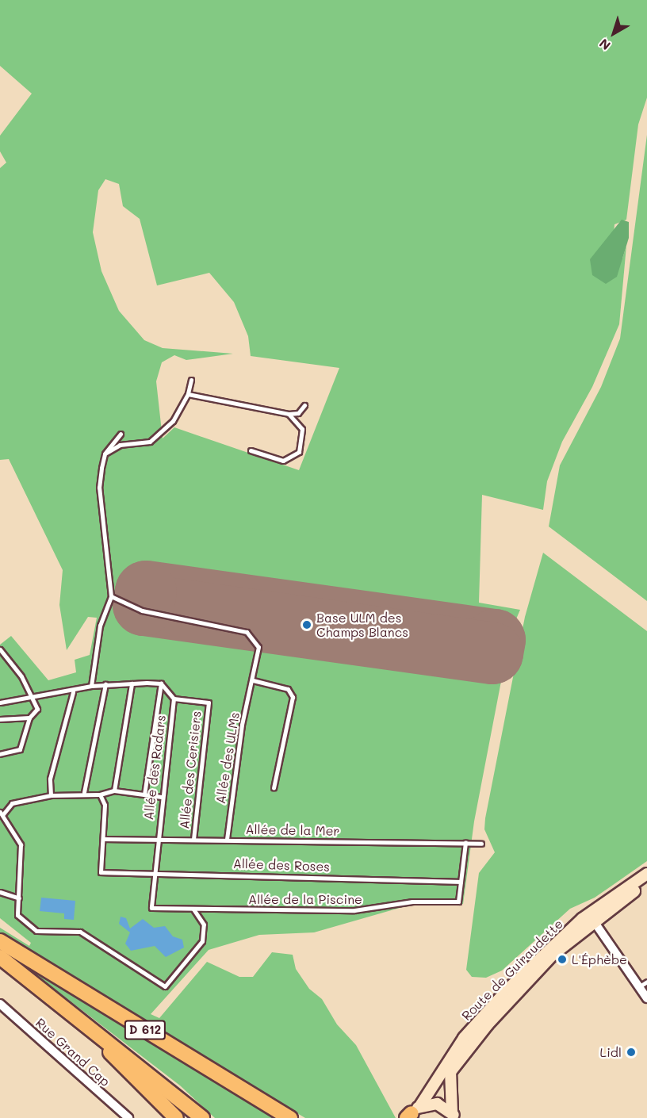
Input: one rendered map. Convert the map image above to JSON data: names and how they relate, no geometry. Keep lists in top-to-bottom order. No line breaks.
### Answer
{"streets":{"highway":["D 612"],"street":["Route de Guiraudette","Rue Grand Cap"],"lane":["Allée des ULMs","Allée des Radars","Allée des Cerisiers","Allée de la Mer","Allée des Roses","Allée de la Piscine"]},"crossings":[["Allée des ULMs","Allée de la Mer"],["Allée des Radars","Allée des Cerisiers"],["Allée des Radars","Allée de la Mer"],["Allée des Radars","Allée des Roses"],["Allée des Radars","Allée de la Piscine"],["Allée des Cerisiers","Allée de la Mer"],["Allée de la Mer","Allée des Roses"],["Allée des Roses","Allée de la Piscine"]],"places":["Base ULM des Champs Blancs","L'Éphèbe","Lidl"],"north":"bottom left"}
